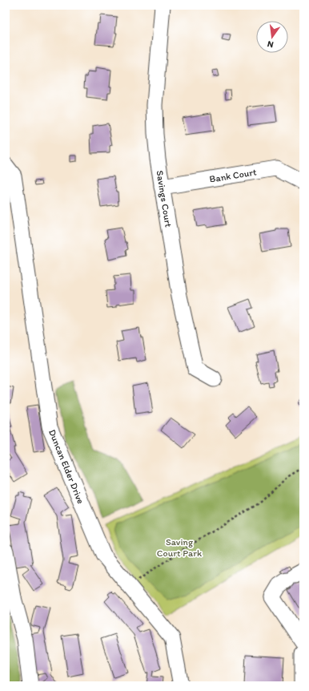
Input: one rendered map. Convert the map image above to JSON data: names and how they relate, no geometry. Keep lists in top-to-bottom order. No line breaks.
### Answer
{"streets":{"street":["Bank Court","Savings Court","Duncan Elder Drive"]},"crossings":[["Bank Court","Savings Court"]],"parks":["Saving Court Park"],"north":"bottom"}
